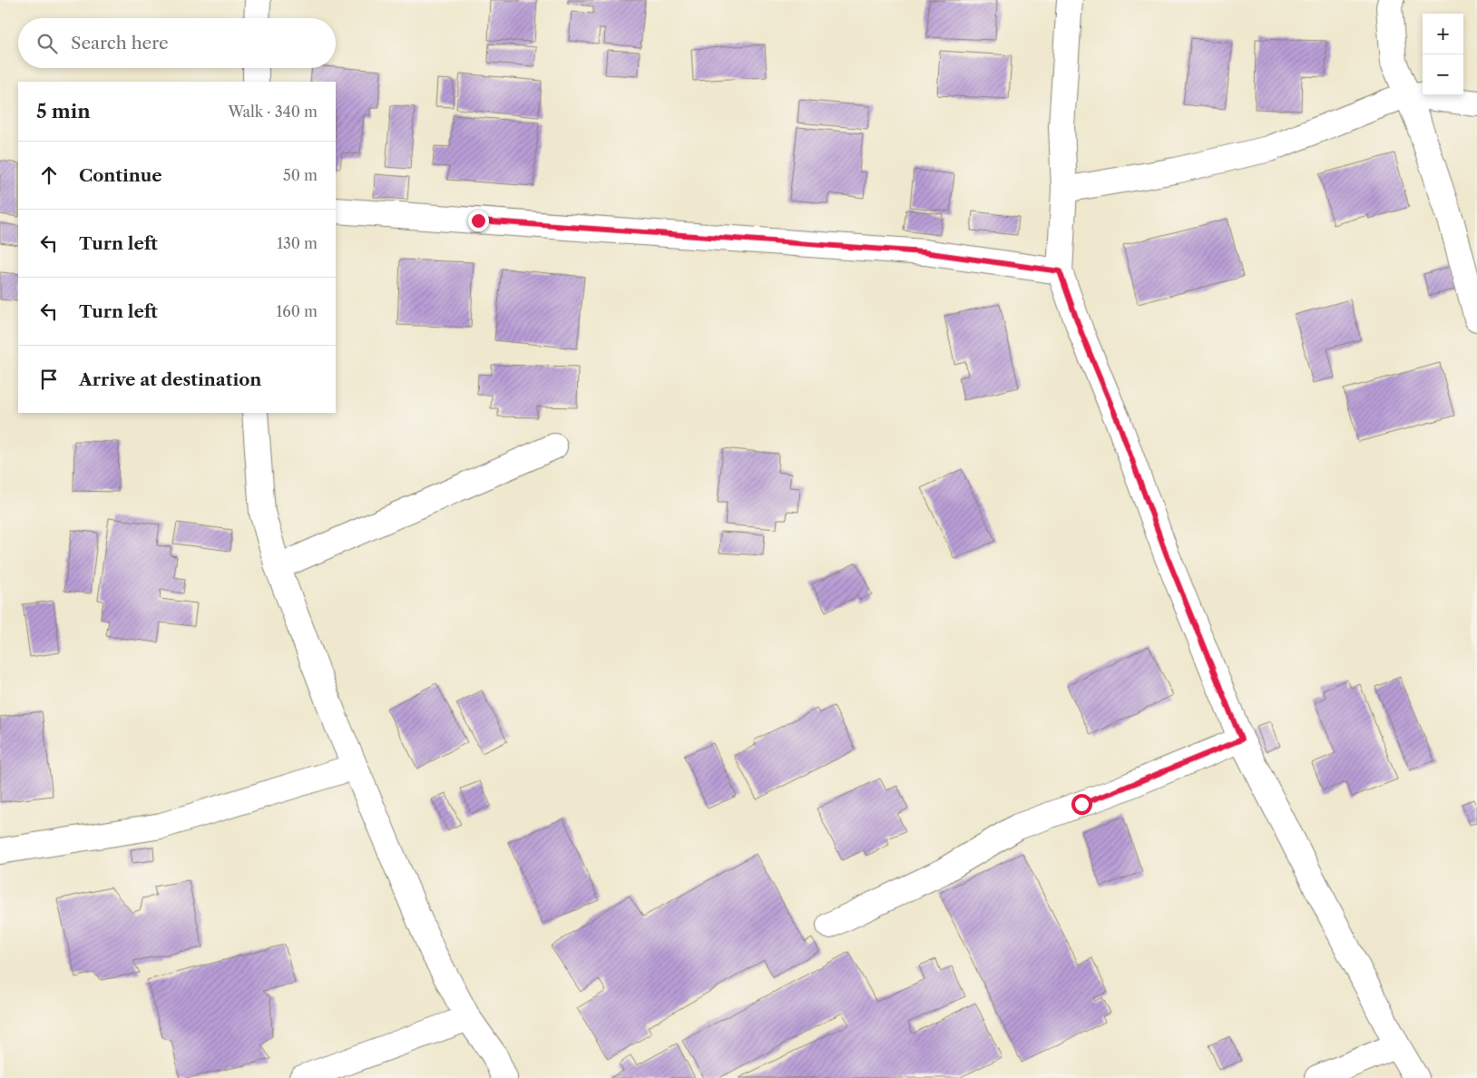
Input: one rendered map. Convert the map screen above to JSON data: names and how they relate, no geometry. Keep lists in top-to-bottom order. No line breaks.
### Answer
{"page":{"map_buttons":["+","−"],"search":"Search here","heading":["5 min","Walk · 340 m"],"list":[["Continue","50 m"],["Turn left","130 m"],["Turn left","160 m"],"Arrive at destination"]}}
